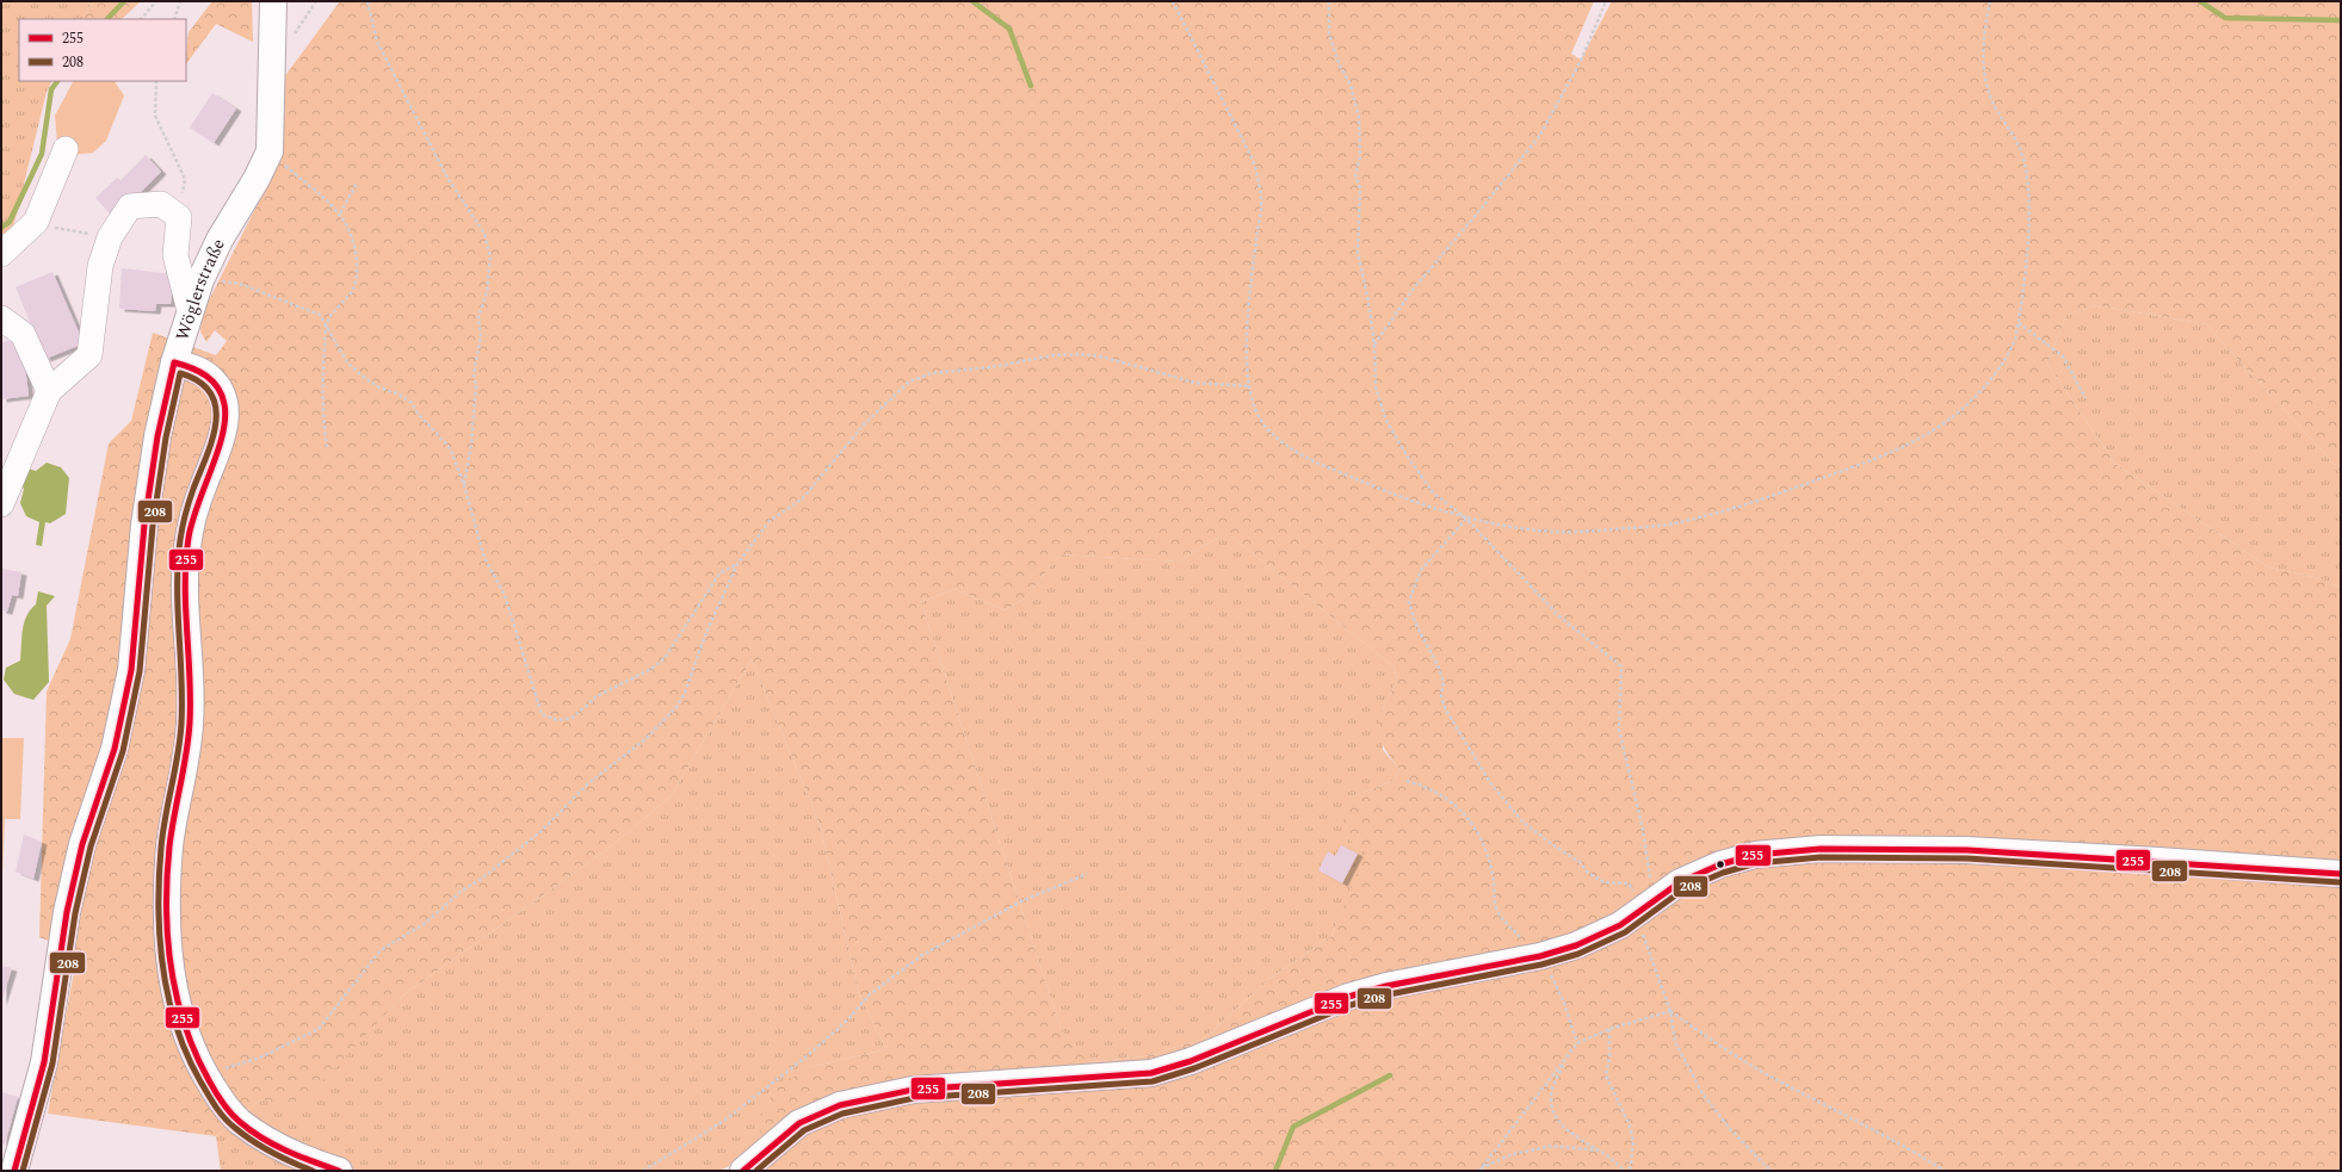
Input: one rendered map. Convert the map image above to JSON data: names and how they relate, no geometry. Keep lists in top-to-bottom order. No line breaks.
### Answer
{"streets":{"main road":["Wöglerstraße"]},"lines":["transit line 255","transit line 208"],"legend":["255","208"]}
